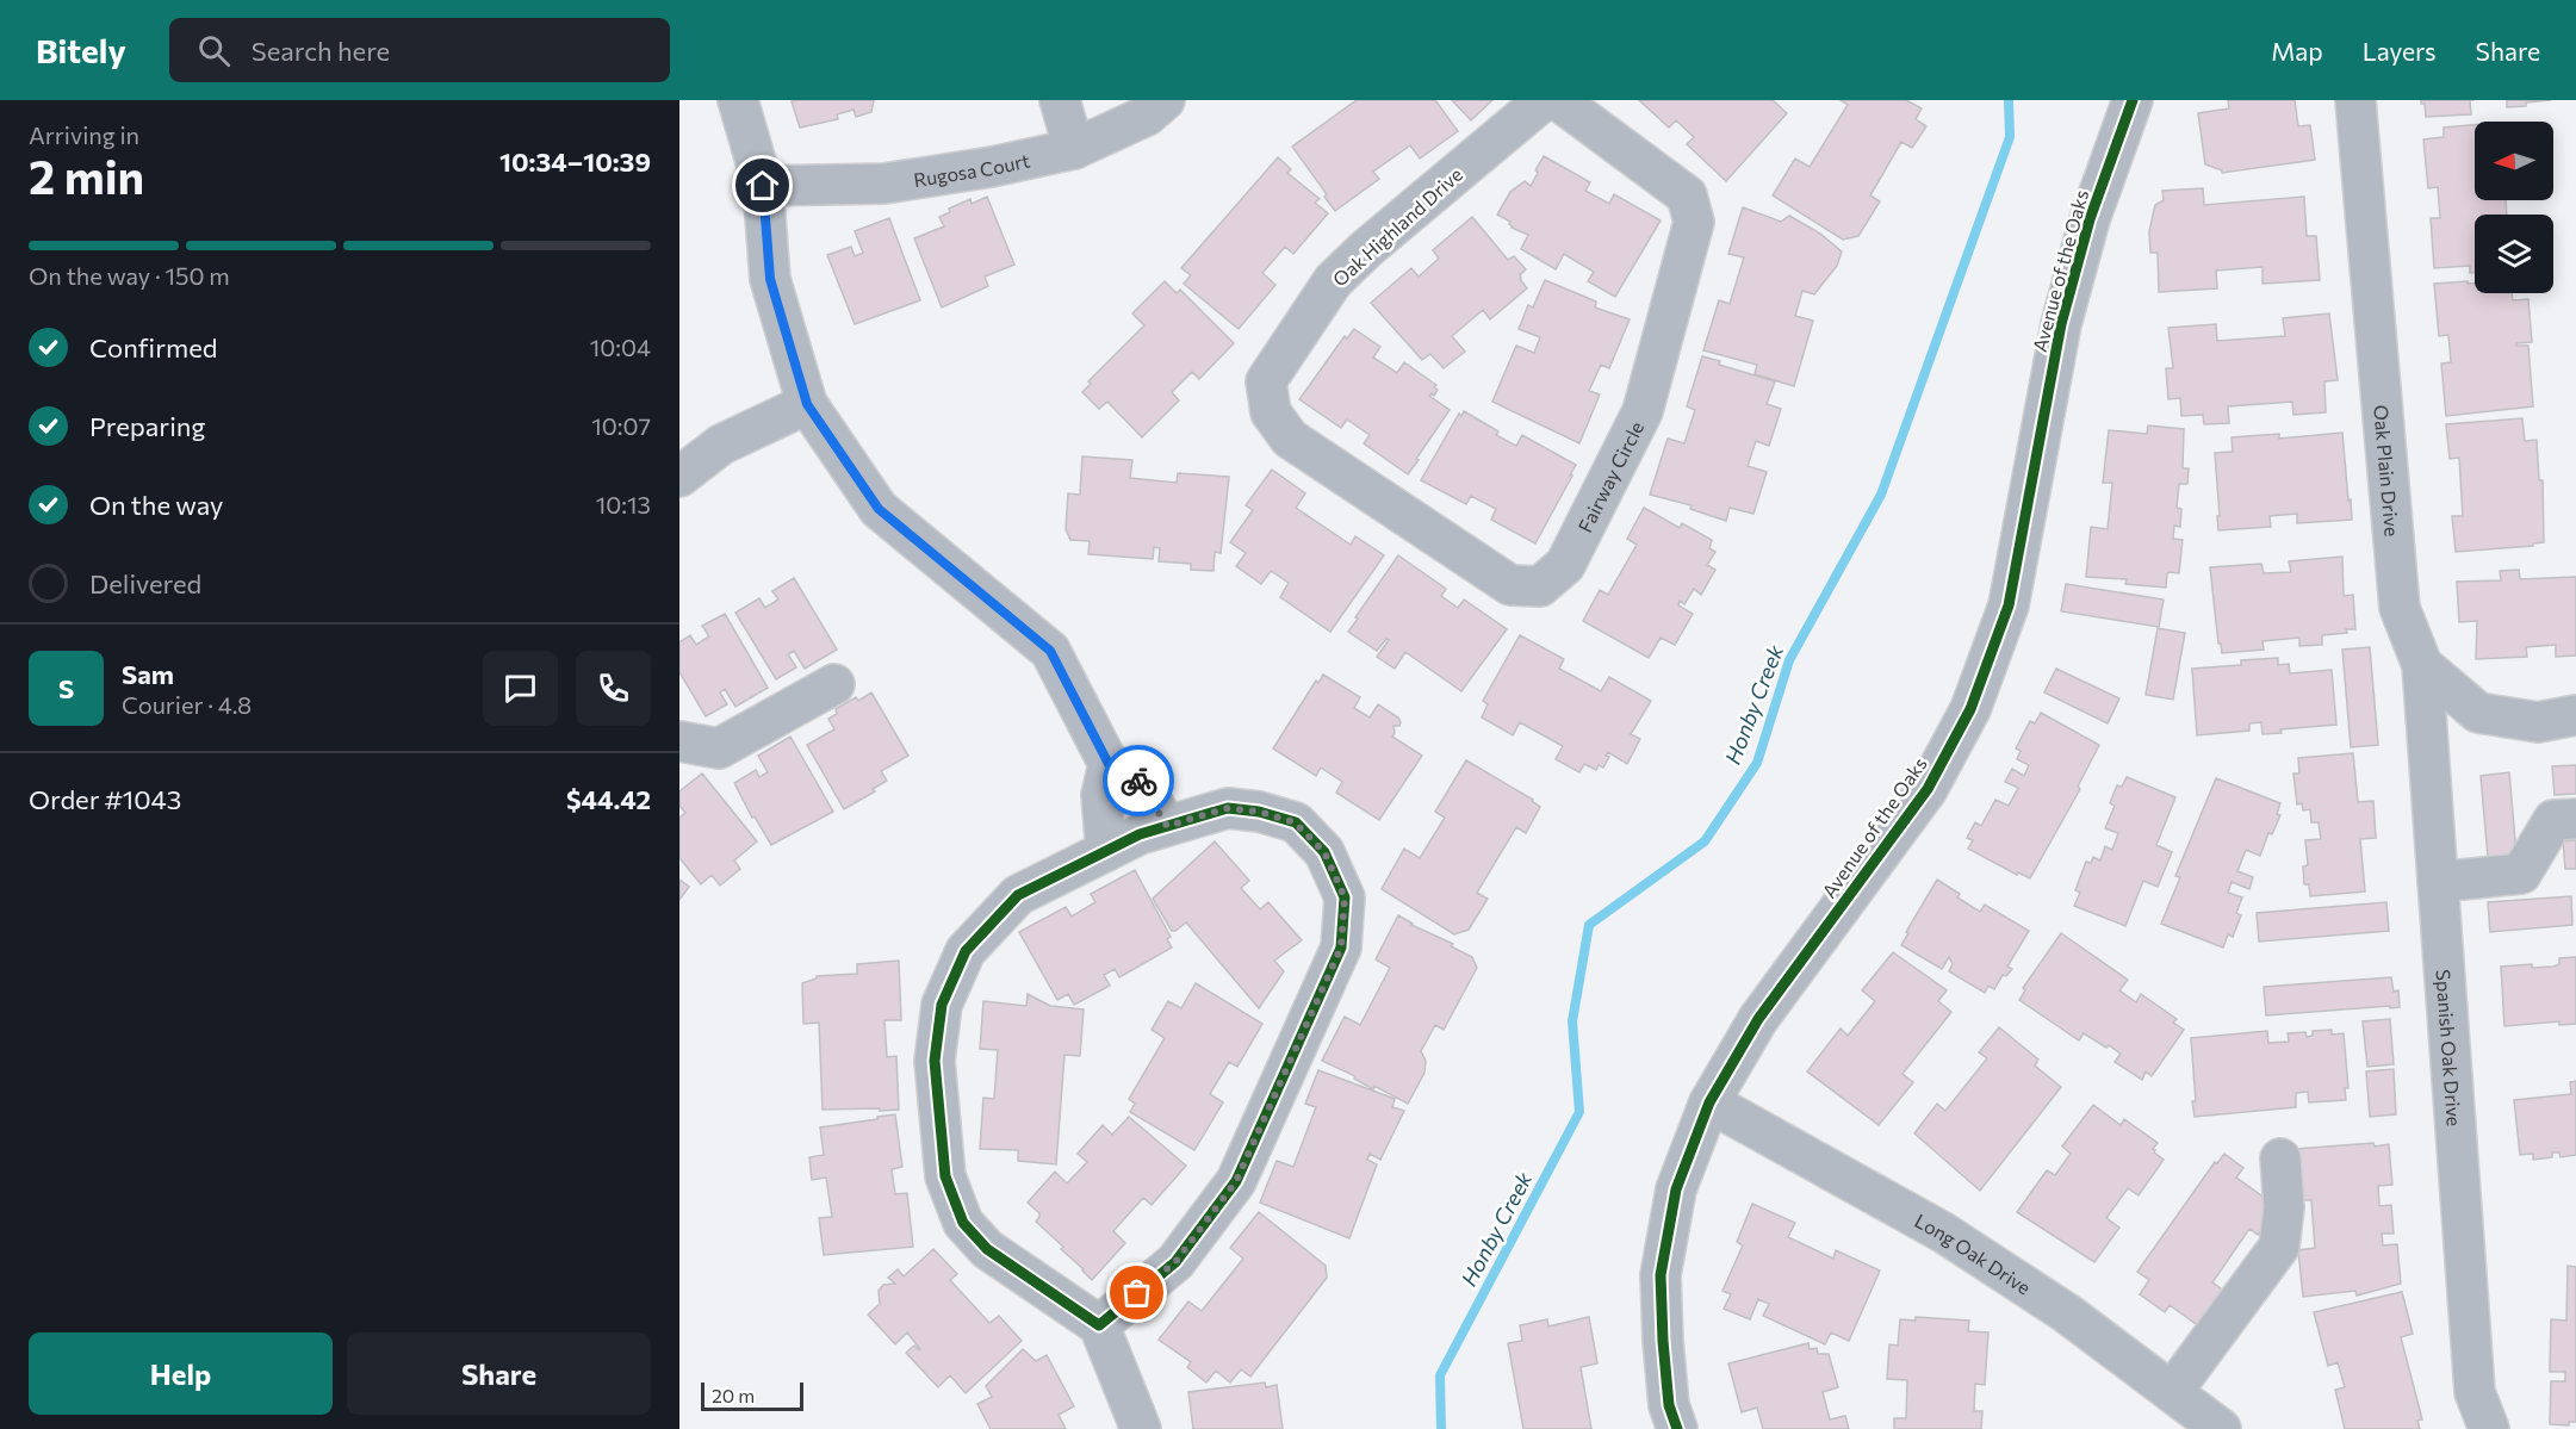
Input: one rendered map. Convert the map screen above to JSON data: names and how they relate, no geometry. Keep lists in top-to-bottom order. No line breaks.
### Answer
{"streets":{"street":["Rugosa Court","Oak Highland Drive","Avenue of the Oaks","Oak Plain Drive","Fairway Circle","Spanish Oak Drive","Long Oak Drive"]},"crossings":[["Oak Highland Drive","Fairway Circle"],["Avenue of the Oaks","Long Oak Drive"],["Oak Plain Drive","Spanish Oak Drive"]],"water":["Honby Creek"],"scale_bar":"20 m","north":"left","page":{"header":"Bitely","search":"Search here","nav":["Map","Layers","Share"],"heading":["2 min","Arriving in","10:34–10:39"],"panel":["Sam","Courier · 4.8","Order #1043","$44.42"],"bar":"On the way · 150 m","list":[["Confirmed","10:04"],["Preparing","10:07"],["On the way","10:13"],"Delivered"],"round":"S","buttons":["Help","Share"],"scale":"20 m"}}
